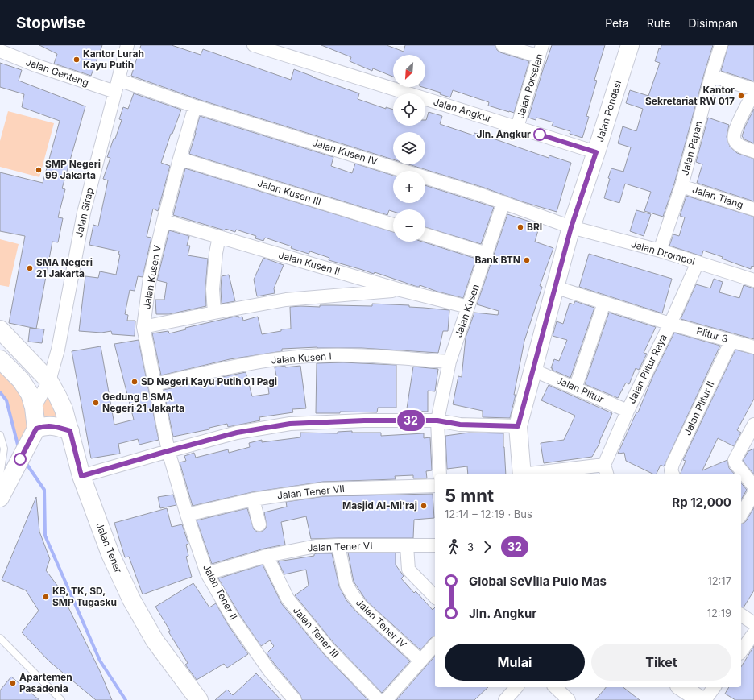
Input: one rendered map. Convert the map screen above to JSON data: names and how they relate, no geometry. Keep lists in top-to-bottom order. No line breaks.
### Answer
{"streets":{"street":["Jalan Genteng","Jalan Porselen","Jalan Angkur","Jalan Pondasi","Jalan Papan","Jalan Kusen IV","Jalan Kusen III","Jalan Tiang","Jalan Sirap","Jalan Drompol","Jalan Kusen II","Jalan Kusen V","Jalan Kusen","Plitur 3","Jalan Kusen I","Jalan Plitur Raya","Jalan Plitur","Jalan Plitur II","Jalan Tener VII","Jalan Tener VI","Jalan Tener","Jalan Tener II","Jalan Tener IV","Jalan Tener III"]},"crossings":[["Jalan Genteng","Jalan Kusen IV"],["Jalan Genteng","Jalan Sirap"],["Jalan Porselen","Jalan Angkur"],["Jalan Angkur","Jalan Pondasi"],["Jalan Pondasi","Jalan Kusen IV"],["Jalan Pondasi","Jalan Drompol"],["Jalan Pondasi","Plitur 3"],["Jalan Pondasi","Jalan Plitur"],["Jalan Papan","Jalan Tiang"],["Jalan Papan","Jalan Drompol"],["Jalan Kusen IV","Jalan Sirap"],["Jalan Kusen IV","Jalan Drompol"],["Jalan Kusen IV","Jalan Kusen V"],["Jalan Kusen IV","Jalan Kusen"],["Jalan Kusen III","Jalan Kusen V"],["Jalan Sirap","Jalan Tener"],["Jalan Drompol","Jalan Plitur Raya"],["Jalan Kusen II","Jalan Kusen V"],["Jalan Kusen II","Jalan Kusen"],["Jalan Kusen V","Jalan Kusen I"],["Jalan Kusen V","Jalan Tener II"],["Jalan Kusen","Jalan Kusen I"],["Plitur 3","Jalan Plitur Raya"],["Plitur 3","Jalan Plitur II"],["Jalan Plitur Raya","Jalan Plitur"],["Jalan Tener VII","Jalan Tener II"],["Jalan Tener VI","Jalan Tener II"],["Jalan Tener VI","Jalan Tener IV"],["Jalan Tener VI","Jalan Tener III"]],"places":["Kantor Lurah Kayu Putih","Kantor Sekretariat RW 017","Jln. Angkur","SMP Negeri 99 Jakarta","BRI","Bank BTN","SMA Negeri 21 Jakarta","SD Negeri Kayu Putih 01 Pagi","Gedung B SMA Negeri 21 Jakarta","Masjid Al-Mi'raj","KB, TK, SD, SMP Tugasku","Apartemen Pasadenia"],"lines":["bus line 32"],"north":"bottom left","page":{"header":"Stopwise","nav":["Peta","Rute","Disimpan"],"on_map":"32","map_buttons":["+","−"],"heading":["5 mnt","12:14 – 12:19 · Bus","Rp 12,000"],"legs":["3","32"],"list":[{"name":"Global SeVilla Pulo Mas","value":"12:17"},{"name":"Jln. Angkur","value":"12:19"}],"buttons":["Mulai","Tiket"]}}
